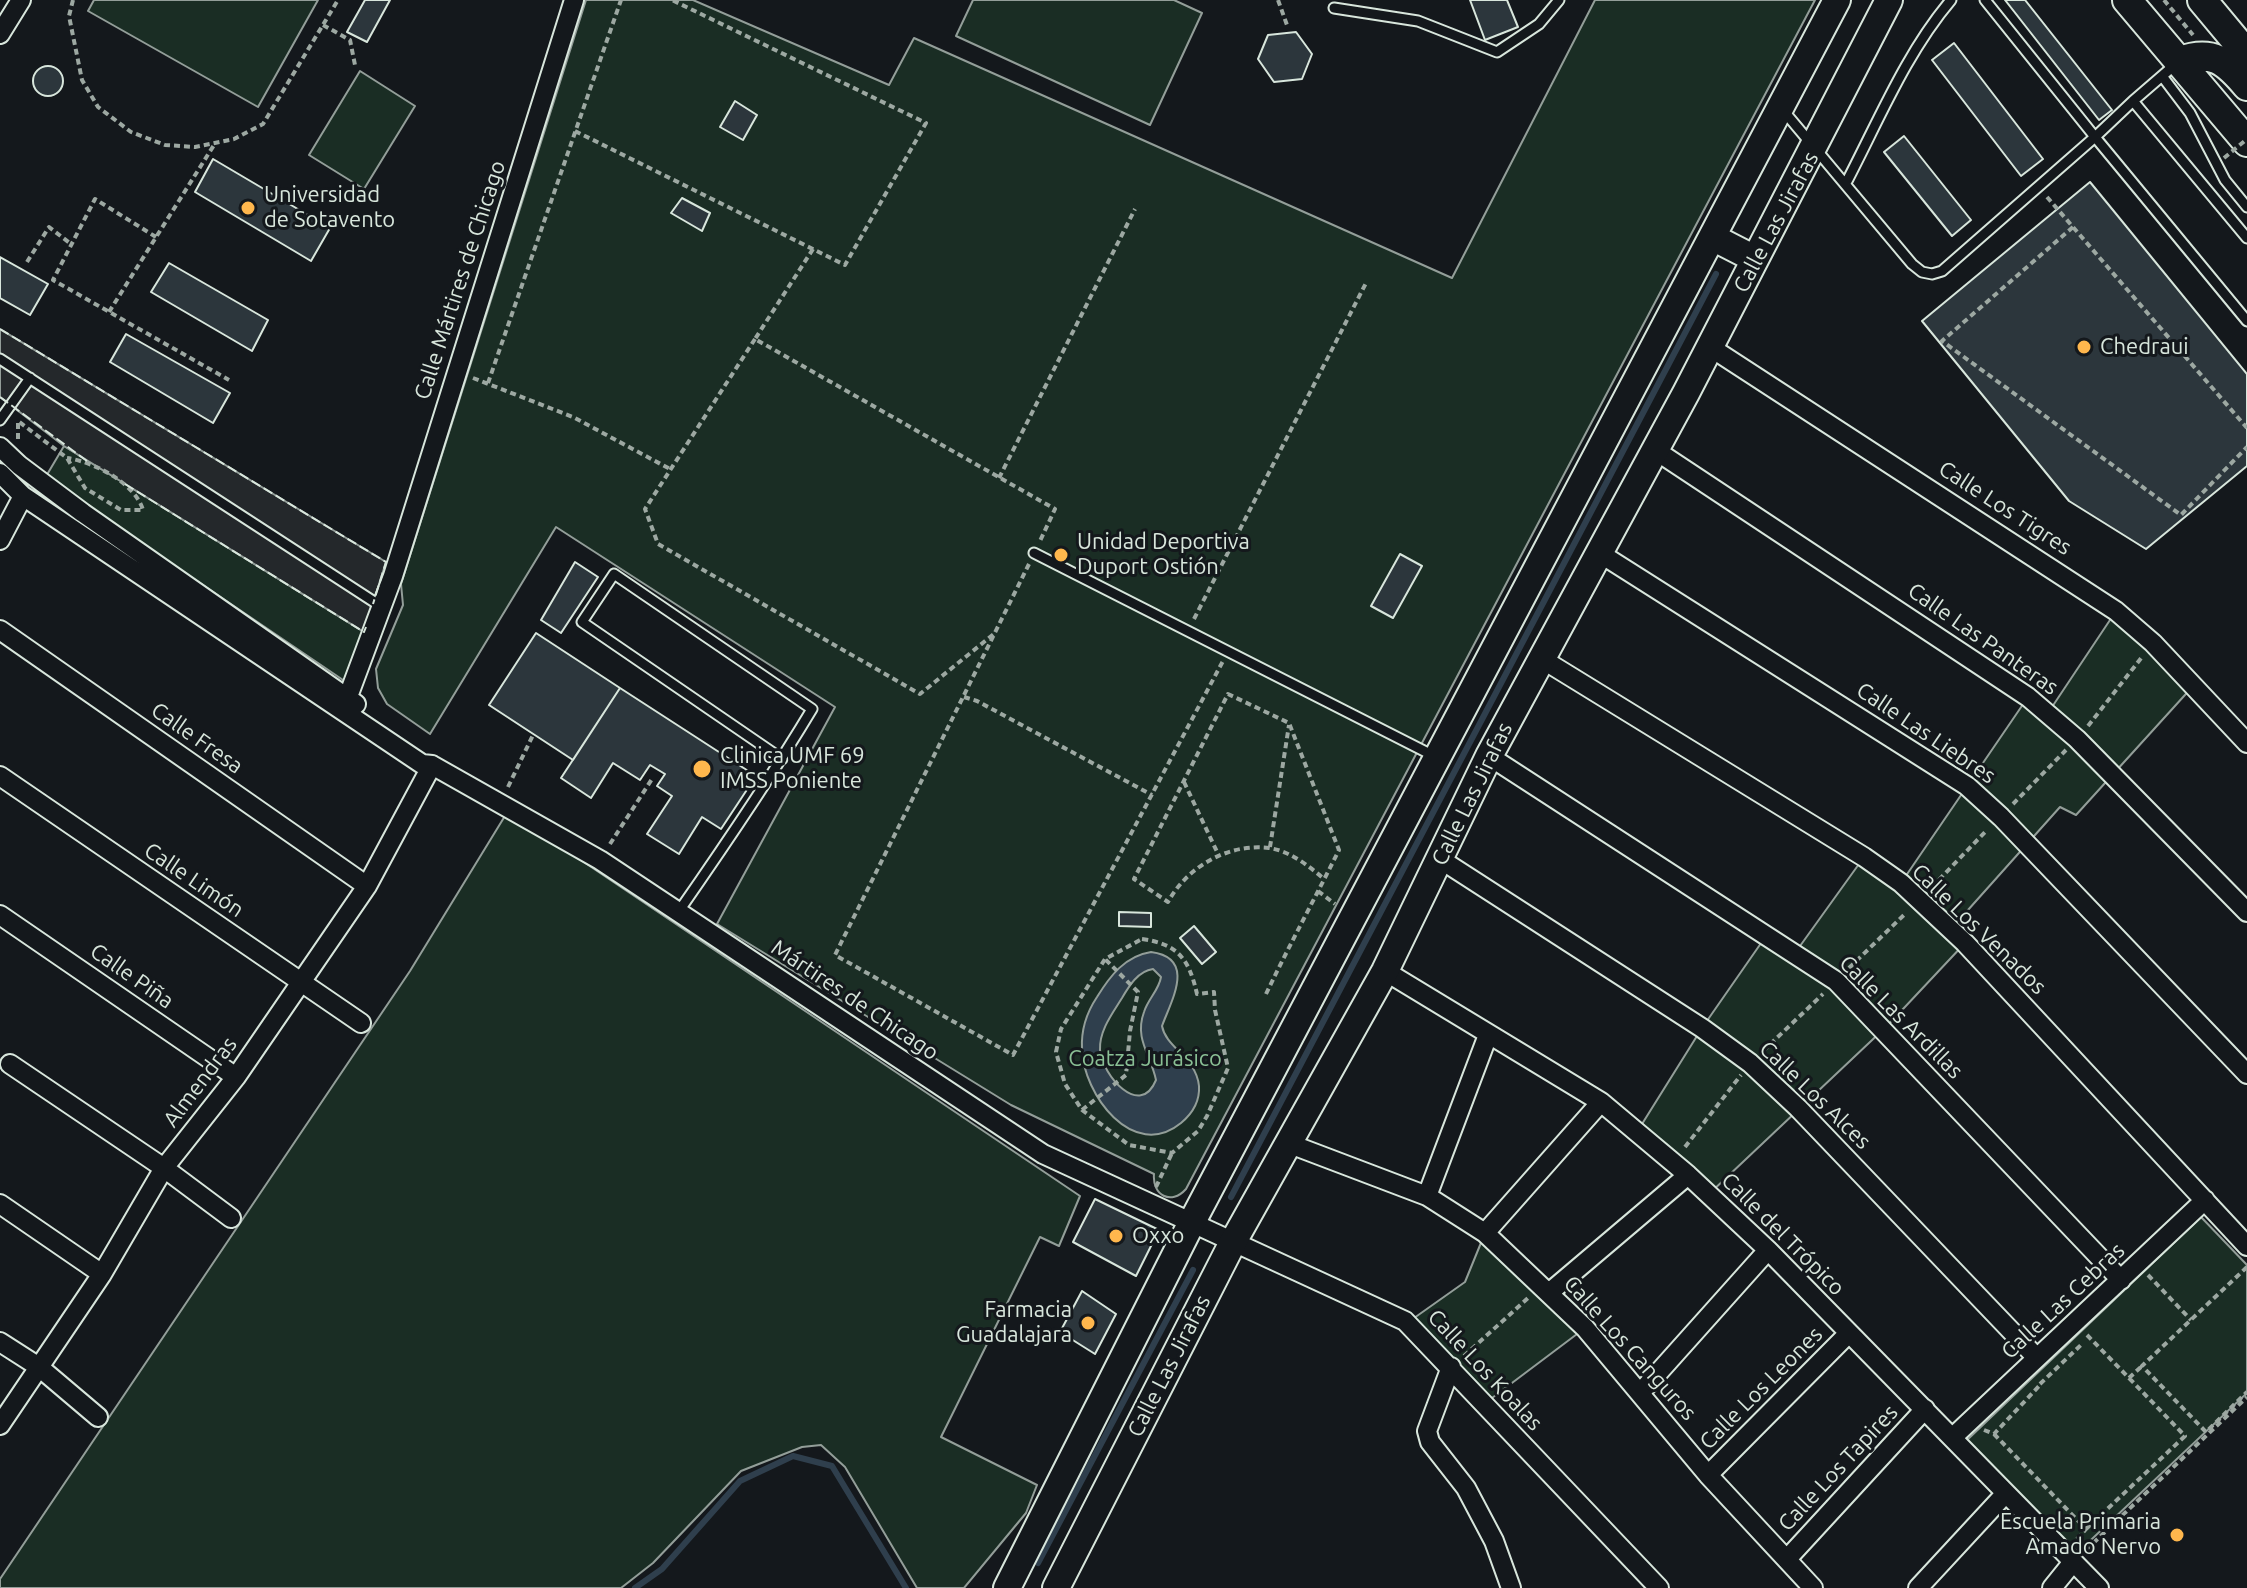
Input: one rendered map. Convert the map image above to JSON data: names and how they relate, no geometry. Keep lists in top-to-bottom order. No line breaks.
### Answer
{"streets":{"main road":["Calle Las Jirafas"],"street":["Calle Mártires de Chicago","Calle Los Tigres","Calle Las Panteras","Calle Las Liebres","Calle Fresa","Calle Limón","Calle Los Venados","Calle Piña","Mártires de Chicago","Calle Las Ardillas","Almendras","Calle Los Alces","Calle del Trópico","Calle Las Cebras","Calle Los Canguros","Calle Los Koalas","Calle Los Leones","Calle Los Tapires"]},"crossings":[["Calle Las Jirafas","Calle Los Tigres"],["Calle Las Jirafas","Calle Las Panteras"],["Calle Las Jirafas","Calle Las Liebres"],["Calle Las Jirafas","Calle Los Venados"],["Calle Las Jirafas","Mártires de Chicago"],["Calle Las Jirafas","Calle Las Ardillas"],["Calle Las Jirafas","Calle Los Alces"],["Calle Las Jirafas","Calle del Trópico"],["Calle Las Jirafas","Calle Los Canguros"],["Calle Las Jirafas","Calle Los Koalas"],["Calle Fresa","Almendras"],["Calle Limón","Almendras"],["Calle Los Venados","Calle Las Cebras"],["Calle Piña","Almendras"],["Mártires de Chicago","Calle Los Koalas"],["Calle Las Ardillas","Calle Las Cebras"],["Calle Los Alces","Calle Las Cebras"],["Calle del Trópico","Calle Las Cebras"],["Calle del Trópico","Calle Los Leones"],["Calle del Trópico","Calle Los Tapires"],["Calle Los Canguros","Calle Los Leones"],["Calle Los Canguros","Calle Los Tapires"]],"parks":["Coatza Jurásico"],"places":["Universidad de Sotavento","Chedraui","Unidad Deportiva Duport Ostión","Clinica UMF 69 IMSS Poniente","Oxxo","Farmacia Guadalajara","Escuela Primaria Amado Nervo"]}
